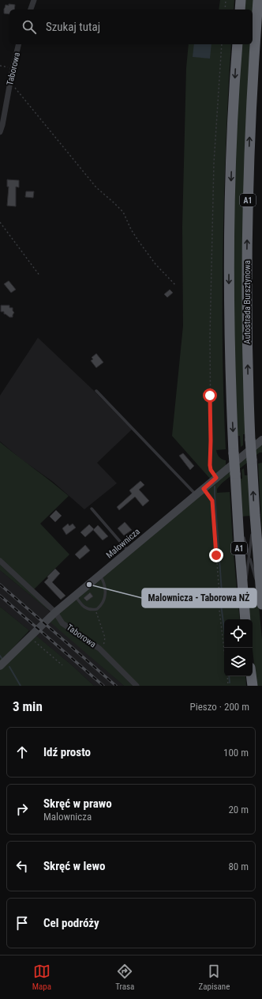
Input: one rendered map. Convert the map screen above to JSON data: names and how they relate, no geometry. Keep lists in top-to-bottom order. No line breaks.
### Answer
{"streets":{"highway":["A1","Autostrada Bursztynowa"],"street":["Taborowa","Malownicza"]},"crossings":[["Taborowa","Malownicza"]],"places":["Malownicza - Taborowa NŻ"],"page":{"search":"Szukaj tutaj","heading":["3 min","Pieszo · 200 m"],"list":[["Idź prosto","100 m"],["Skręć w prawo","Malownicza","20 m"],["Skręć w lewo","80 m"],"Cel podróży"],"nav":["Mapa","Trasa","Zapisane"]}}
